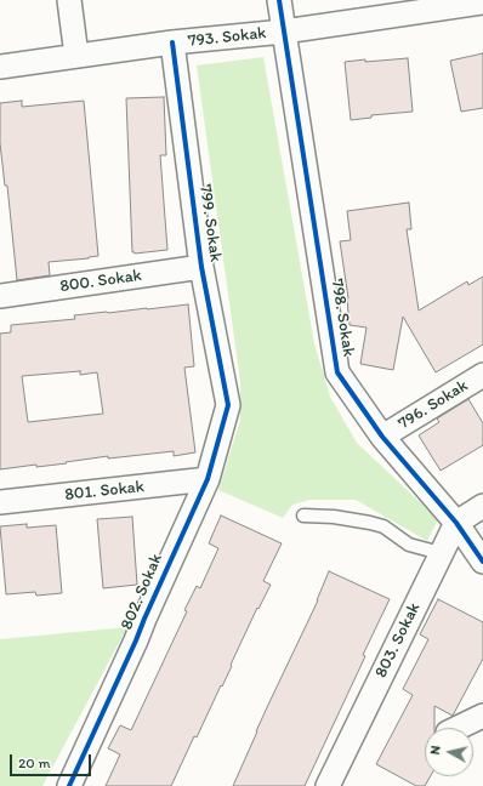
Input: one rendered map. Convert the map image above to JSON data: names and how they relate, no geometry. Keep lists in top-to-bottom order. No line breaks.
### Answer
{"streets":{"street":["793. Sokak","799. Sokak","800. Sokak","798. Sokak","796. Sokak","801. Sokak","802. Sokak","803. Sokak"]},"crossings":[["793. Sokak","799. Sokak"],["793. Sokak","798. Sokak"],["799. Sokak","800. Sokak"],["799. Sokak","802. Sokak"],["798. Sokak","796. Sokak"],["798. Sokak","803. Sokak"],["801. Sokak","802. Sokak"]],"scale_bar":"20 m","north":"left"}
